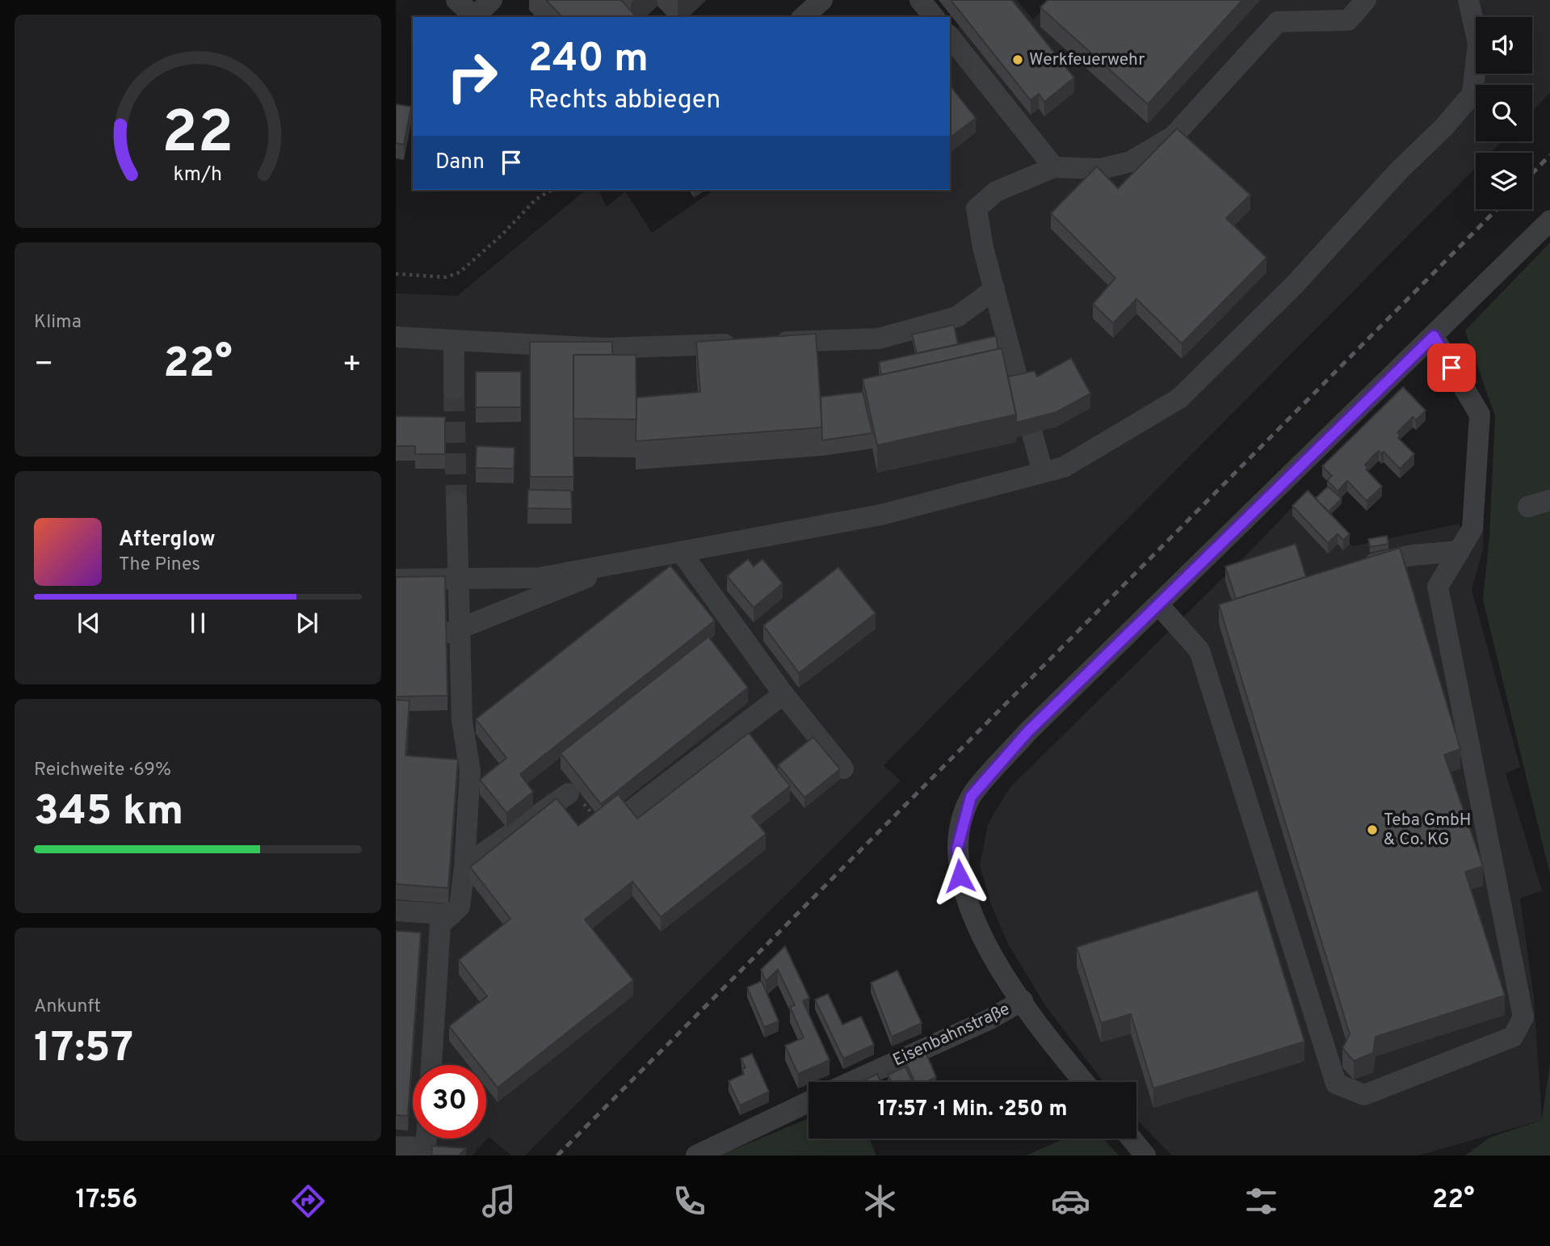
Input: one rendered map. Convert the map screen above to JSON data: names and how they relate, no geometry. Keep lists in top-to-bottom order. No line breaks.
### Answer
{"streets":{"street":["Eisenbahnstraße"]},"places":["Werkfeuerwehr","Teba GmbH & Co. KG"],"page":{"turn":["240 m","Rechts abbiegen"],"then":"Dann","tile":["Klima",["Reichweite · 69%","345 km"],["Ankunft","17:57"]],"heat":["−","22°","+"],"song":["Afterglow","The Pines"],"limit":"30","trip":"17:57 · 1 Min. · 250 m","tabs":["17:56","22°"],"gauge":["22","km/h"]}}
